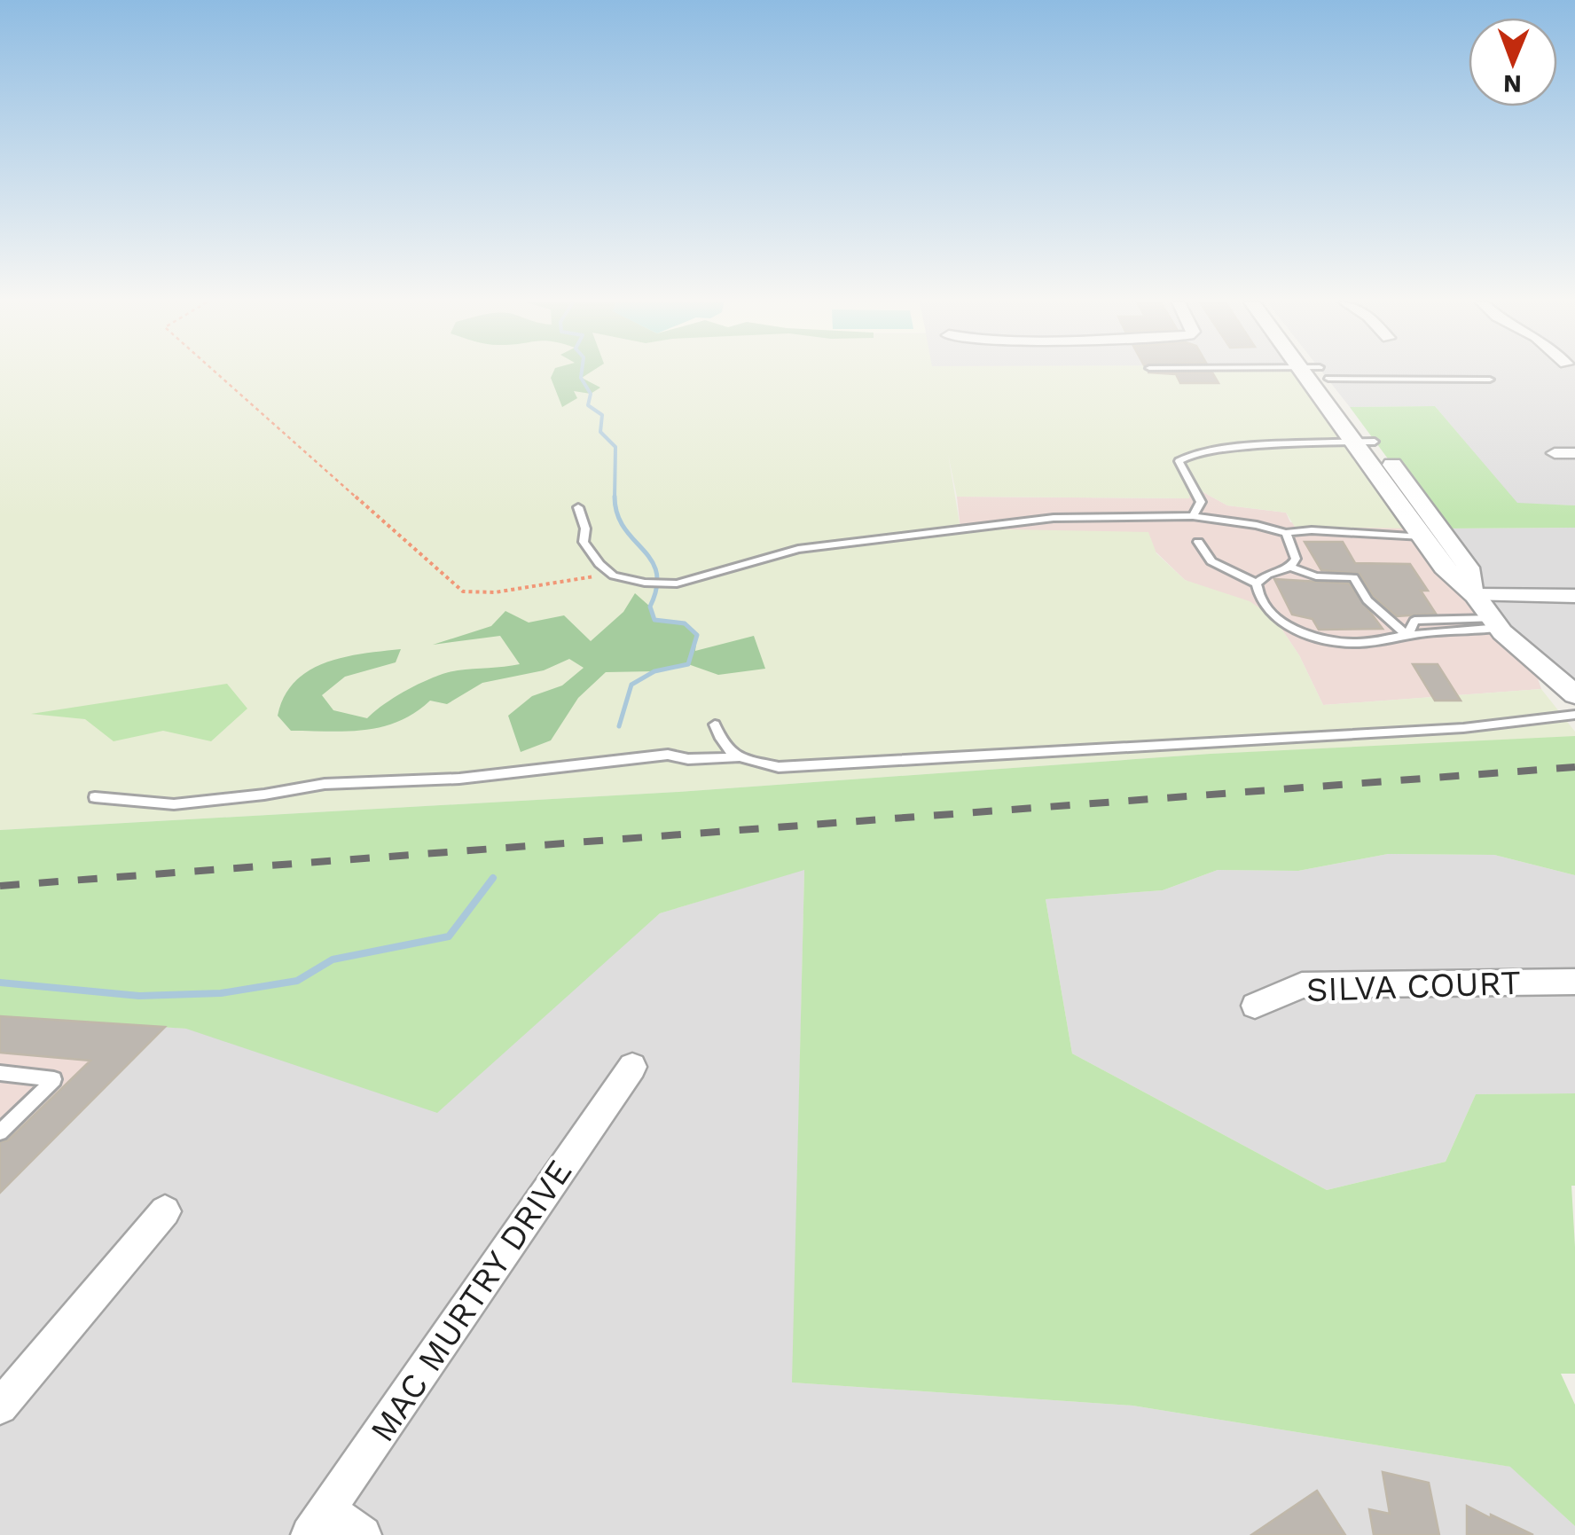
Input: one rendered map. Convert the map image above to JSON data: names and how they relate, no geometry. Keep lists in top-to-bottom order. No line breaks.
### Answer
{"streets":{"street":["SILVA COURT","MAC MURTRY DRIVE"]},"north":"bottom"}
